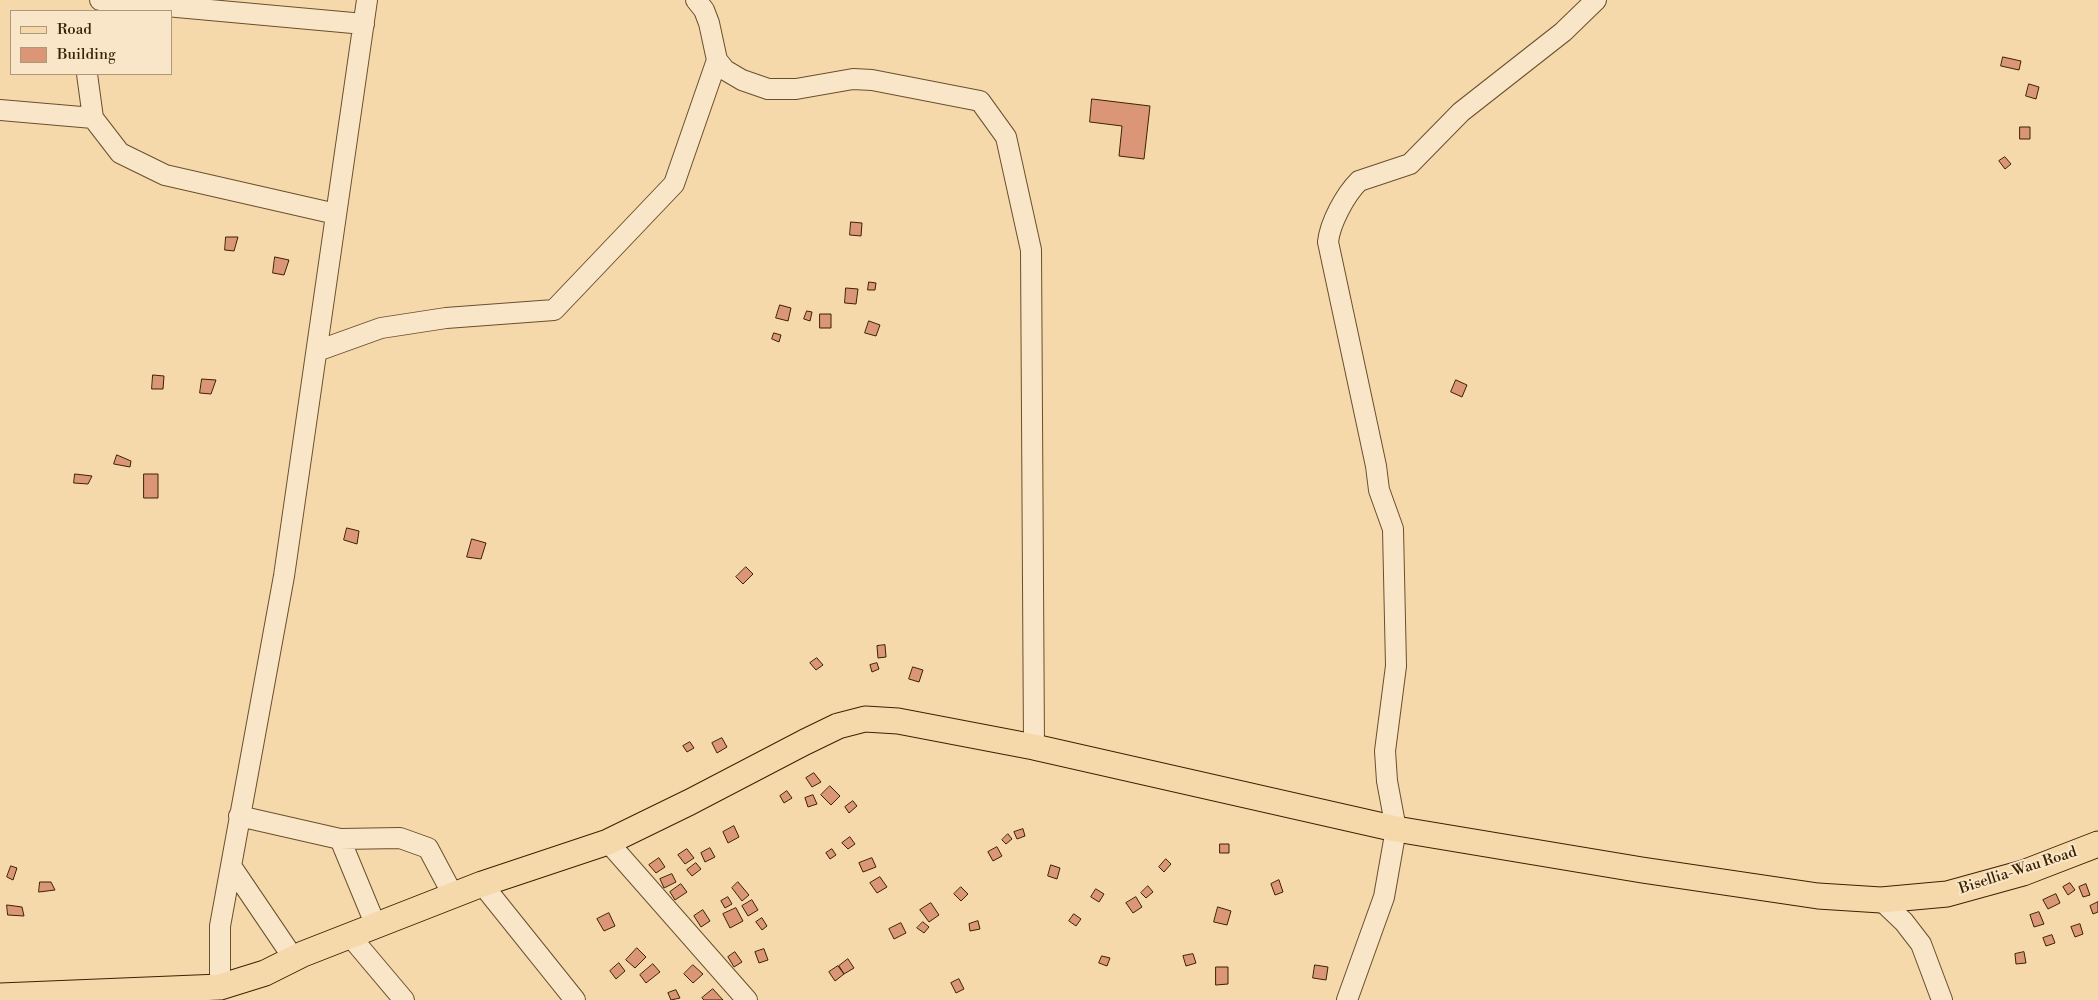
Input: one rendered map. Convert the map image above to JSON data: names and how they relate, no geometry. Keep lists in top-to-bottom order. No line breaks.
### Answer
{"streets":{"main road":["Bisellia-Wau Road"]},"legend":["Road","Building"]}
